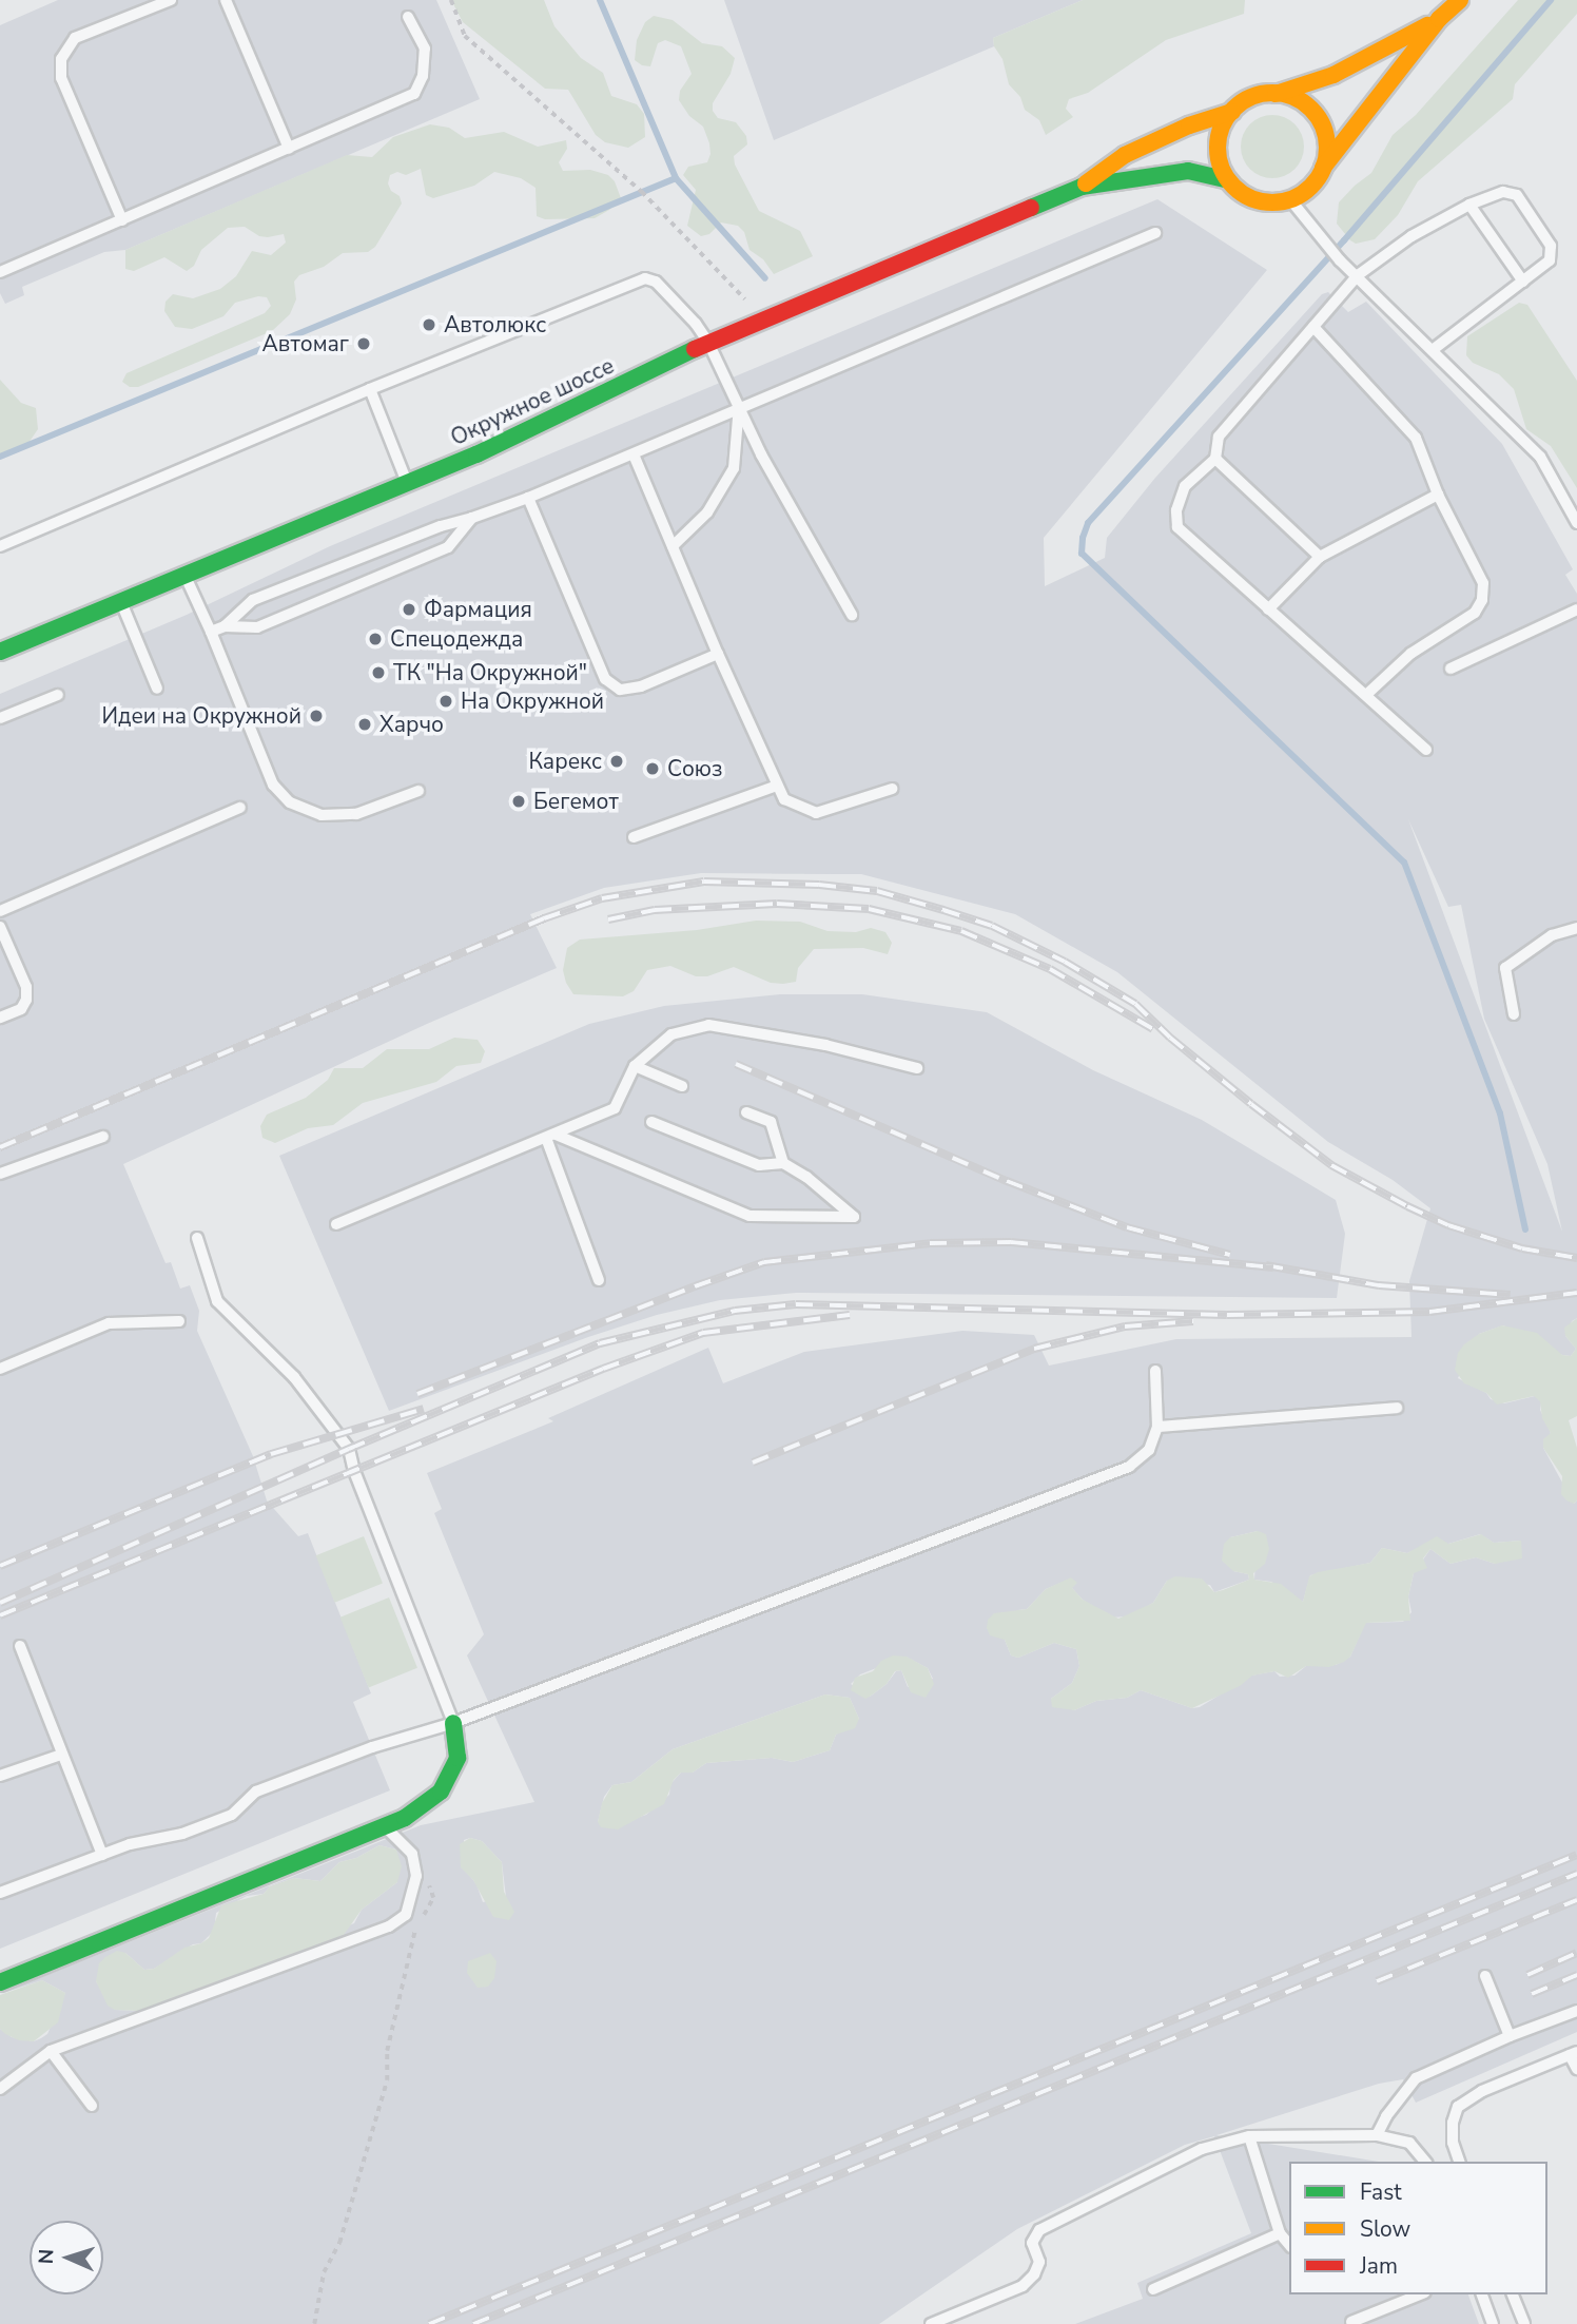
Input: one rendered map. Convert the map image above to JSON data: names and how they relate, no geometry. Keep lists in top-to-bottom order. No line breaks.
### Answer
{"streets":{"main road":["Окружное шоссе"]},"places":["Автолюкс","Автомаг","Фармация","Спецодежда","ТК \"На Окружной\"","На Окружной","Идеи на Окружной","Харчо","Карекс","Союз","Бегемот"],"legend":["Fast","Slow","Jam"],"north":"left"}
